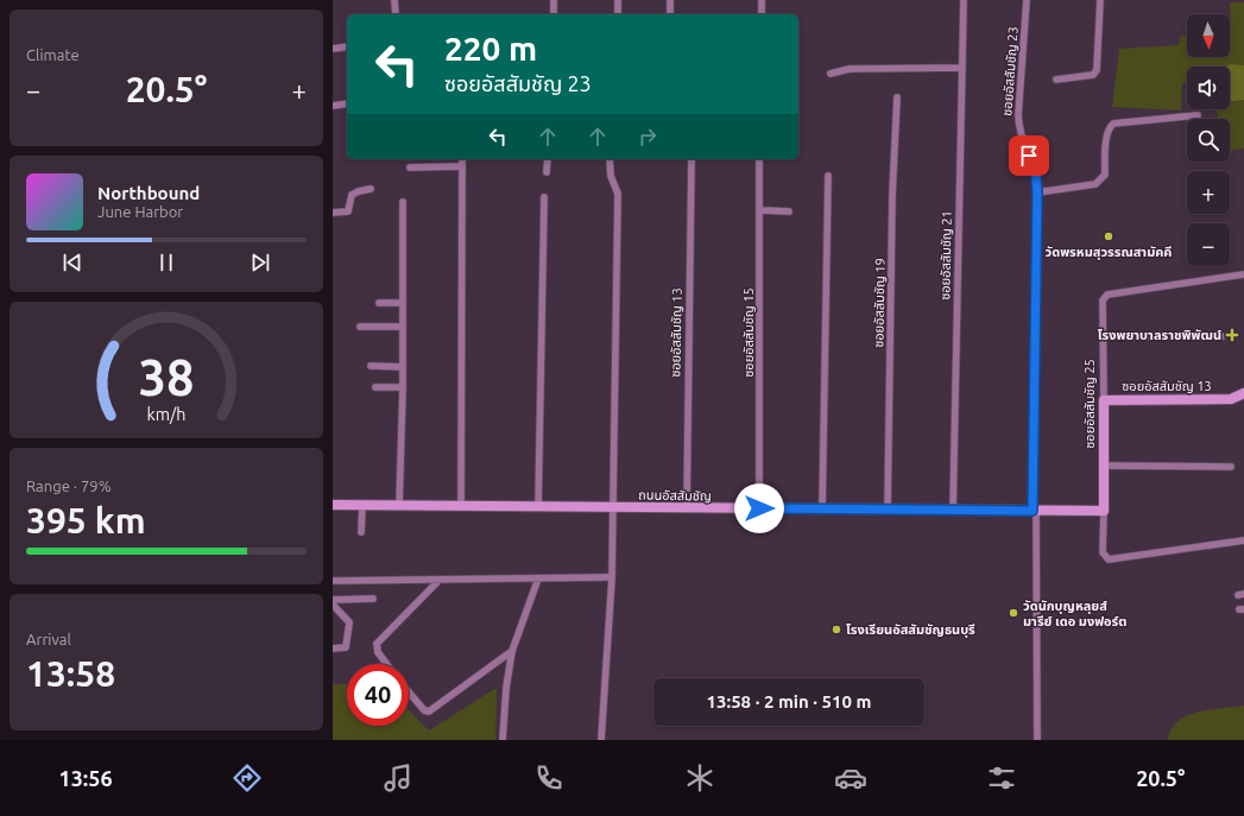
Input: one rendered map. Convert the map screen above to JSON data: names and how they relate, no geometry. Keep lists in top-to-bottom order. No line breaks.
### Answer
{"streets":{"street":["ซอยอัสสัมชัญ 23","ซอยอัสสัมชัญ 21","ซอยอัสสัมชัญ 19","ซอยอัสสัมชัญ 13","ซอยอัสสัมชัญ 15","ซอยอัสสัมชัญ 25","ถนนอัสสัมชัญ"]},"crossings":[["ซอยอัสสัมชัญ 23","ถนนอัสสัมชัญ"],["ซอยอัสสัมชัญ 21","ถนนอัสสัมชัญ"],["ซอยอัสสัมชัญ 19","ถนนอัสสัมชัญ"],["ซอยอัสสัมชัญ 13","ซอยอัสสัมชัญ 25"],["ซอยอัสสัมชัญ 13","ถนนอัสสัมชัญ"],["ซอยอัสสัมชัญ 15","ถนนอัสสัมชัญ"],["ซอยอัสสัมชัญ 25","ถนนอัสสัมชัญ"]],"places":{"other":["วัดพรหมสุวรรณสามัคคี","วัดนักบุญหลุยส์ มารีย์ เดอ มงฟอร์ต","โรงเรียนอัสสัมชัญธนบุรี"],"health":["โรงพยาบาลราชพิพัฒน์"]},"north":"bottom","page":{"tile":["Climate",["Range · 79%","395 km"],["Arrival","13:58"]],"map_buttons":["+","−"],"turn":["220 m","ซอยอัสสัมชัญ 23"],"heat":["−","20.5°","+"],"song":["Northbound","June Harbor"],"limit":"40","trip":"13:58 · 2 min · 510 m","tabs":["13:56","20.5°"],"gauge":["38","km/h"]}}
